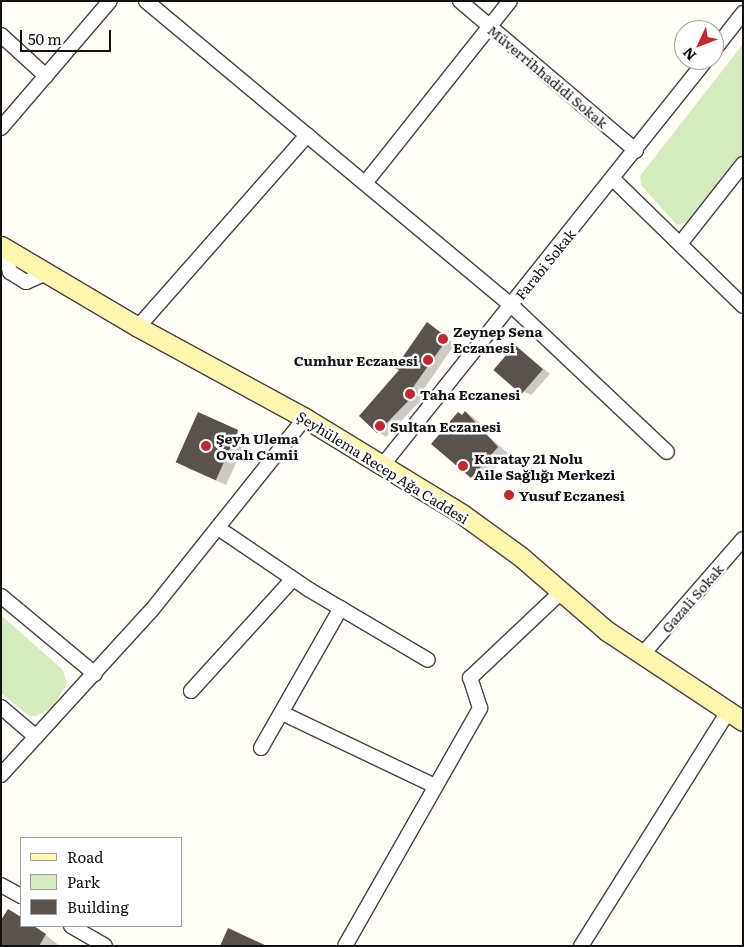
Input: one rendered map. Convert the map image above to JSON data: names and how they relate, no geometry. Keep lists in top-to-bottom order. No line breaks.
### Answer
{"streets":{"street":["Müverrihhadidi Sokak","Farabi Sokak","Şeyhülema Recep Ağa Caddesi","Gazali Sokak"]},"crossings":[["Müverrihhadidi Sokak","Farabi Sokak"],["Farabi Sokak","Şeyhülema Recep Ağa Caddesi"],["Şeyhülema Recep Ağa Caddesi","Gazali Sokak"]],"places":["Zeynep Sena Eczanesi","Cumhur Eczanesi","Taha Eczanesi","Sultan Eczanesi","Şeyh Ulema Ovalı Camii","Karatay 21 Nolu Aile Sağlığı Merkezi","Yusuf Eczanesi"],"legend":["Road","Park","Building"],"scale_bar":"50 m","north":"bottom left"}
